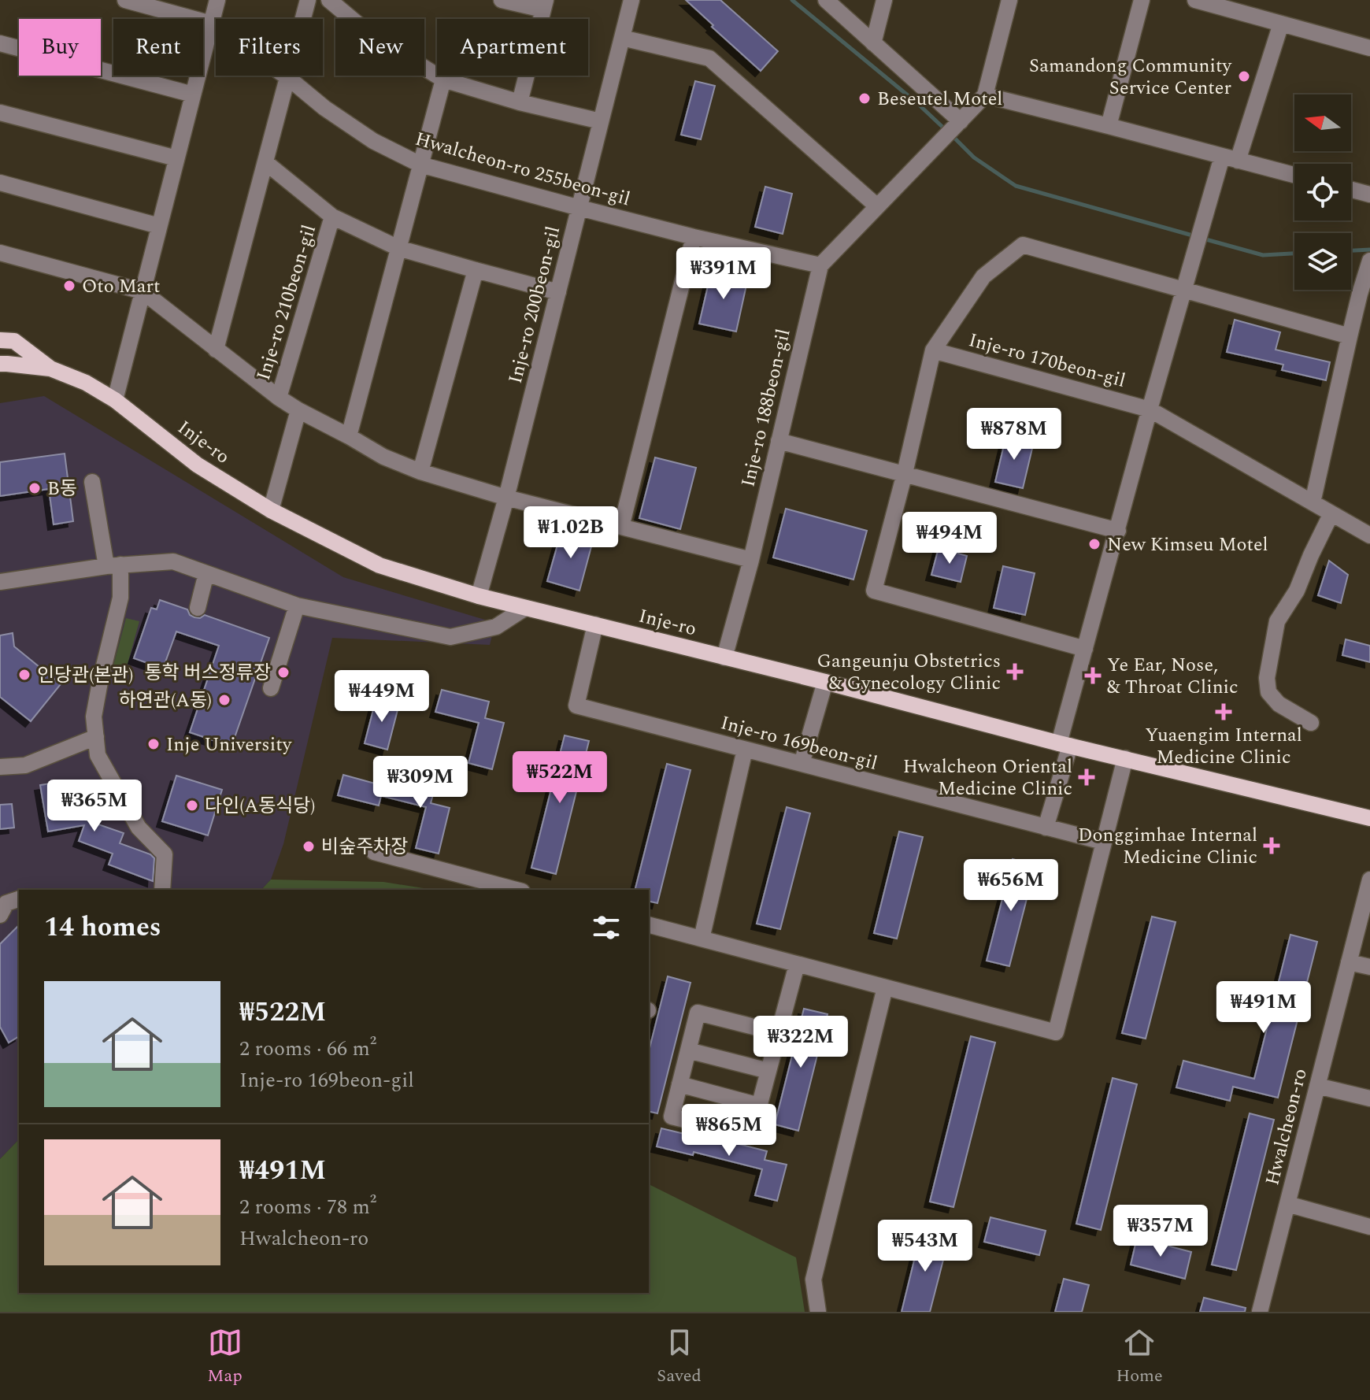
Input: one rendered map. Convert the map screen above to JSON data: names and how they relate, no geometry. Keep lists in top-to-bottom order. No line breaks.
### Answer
{"streets":{"main road":["Inje-ro"],"street":["Hwalcheon-ro 255beon-gil","Inje-ro 210beon-gil","Inje-ro 200beon-gil","Inje-ro 170beon-gil","Inje-ro 188beon-gil","Inje-ro 169beon-gil","Hwalcheon-ro"]},"crossings":[["Hwalcheon-ro 255beon-gil","Inje-ro 200beon-gil"],["Hwalcheon-ro 255beon-gil","Inje-ro 188beon-gil"],["Inje-ro 210beon-gil","Inje-ro 200beon-gil"],["Inje-ro 200beon-gil","Inje-ro"],["Inje-ro 188beon-gil","Inje-ro"],["Inje-ro","Inje-ro 169beon-gil"]],"places":{"other":["Samandong Community Service Center","Beseutel Motel","Oto Mart","B동","New Kimseu Motel","통학 버스정류장","인당관(본관)","하연관(A동)","Inje University","다인(A동식당)","비숲주차장"],"health":["Gangeunju Obstetrics & Gynecology Clinic","Ye Ear, Nose, & Throat Clinic","Yuaengim Internal Medicine Clinic","Hwalcheon Oriental Medicine Clinic","Donggimhae Internal Medicine Clinic"]},"north":"left","page":{"chip":["Buy","Rent","Filters","New","Apartment"],"price":["₩391M","₩878M","₩1.02B","₩494M","₩449M","₩522M","₩309M","₩365M","₩656M","₩491M","₩322M","₩865M","₩357M","₩543M"],"heading":"14 homes","list":[{"name":"₩522M","note":"2 rooms · 66 m² · Inje-ro 169beon-gil"},{"name":"₩491M","note":"2 rooms · 78 m² · Hwalcheon-ro"}],"tabs":["Map","Saved","Home"]}}
